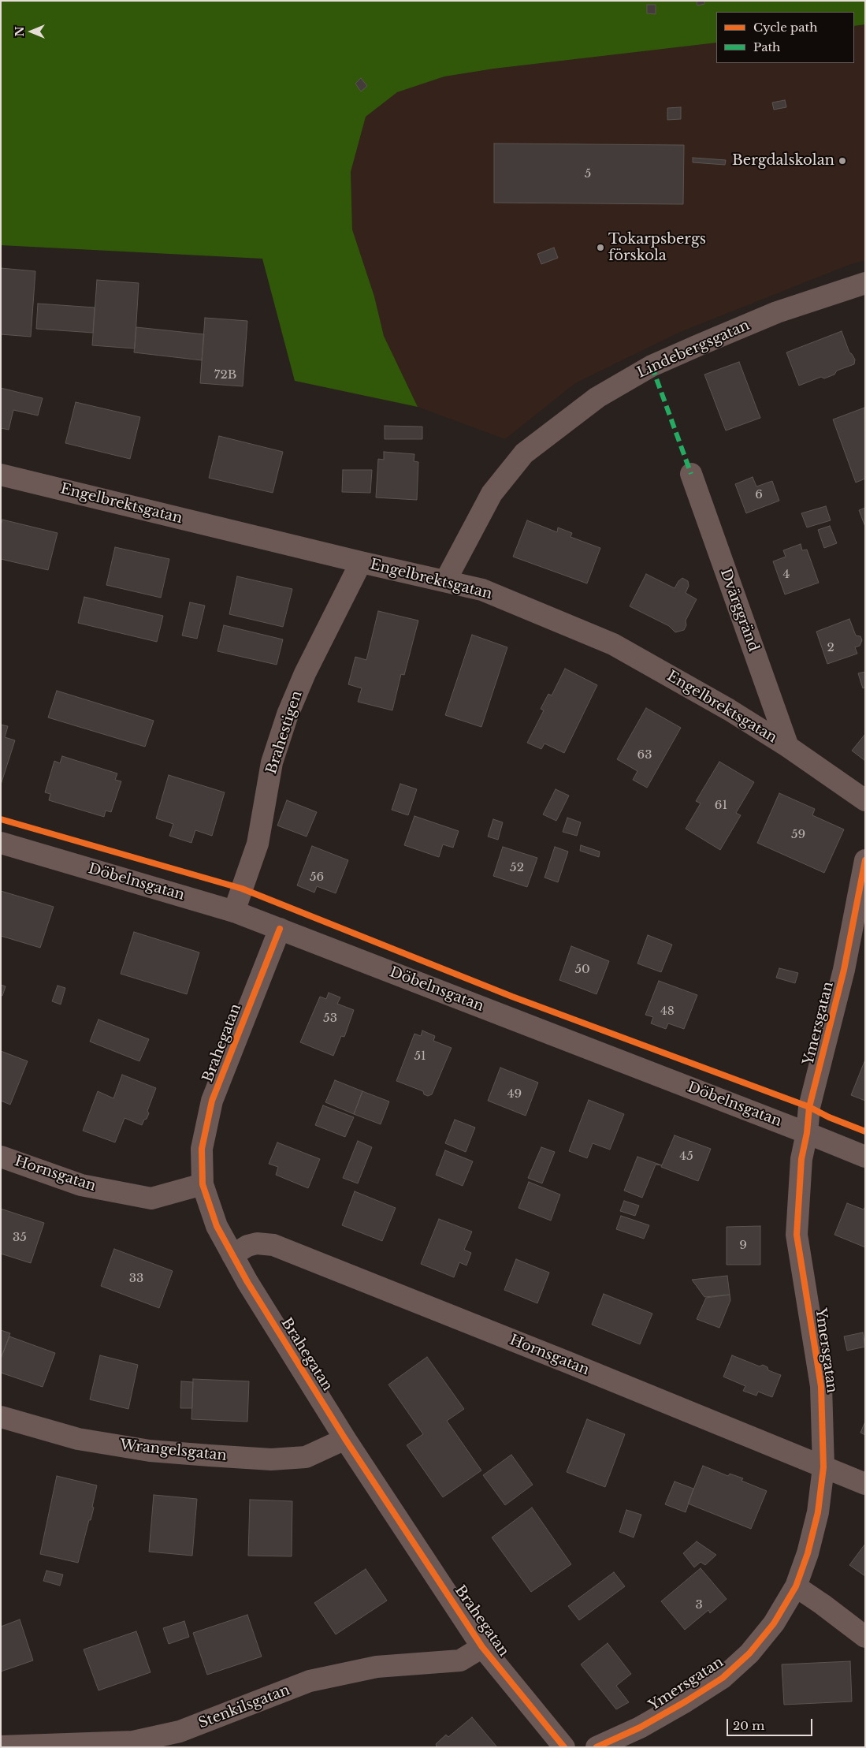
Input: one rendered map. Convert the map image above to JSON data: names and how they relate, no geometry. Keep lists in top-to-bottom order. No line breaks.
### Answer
{"streets":{"street":["Lindebergsgatan","Engelbrektsgatan","Dvärggränd","Brahestigen","Döbelnsgatan","Ymersgatan","Brahegatan","Hornsgatan","Wrangelsgatan","Stenkilsgatan"]},"crossings":[["Lindebergsgatan","Engelbrektsgatan"],["Engelbrektsgatan","Dvärggränd"],["Engelbrektsgatan","Brahestigen"],["Brahestigen","Döbelnsgatan"],["Döbelnsgatan","Ymersgatan"],["Döbelnsgatan","Brahegatan"],["Ymersgatan","Hornsgatan"],["Brahegatan","Hornsgatan"],["Brahegatan","Wrangelsgatan"],["Brahegatan","Stenkilsgatan"]],"places":["Bergdalskolan","Tokarpsbergs förskola"],"house_numbers":["5","72B","6","4","2","63","61","59","52","56","50","48","53","51","49","45","35","9","33","3"],"legend":["Cycle path","Path"],"scale_bar":"20 m","north":"left"}
